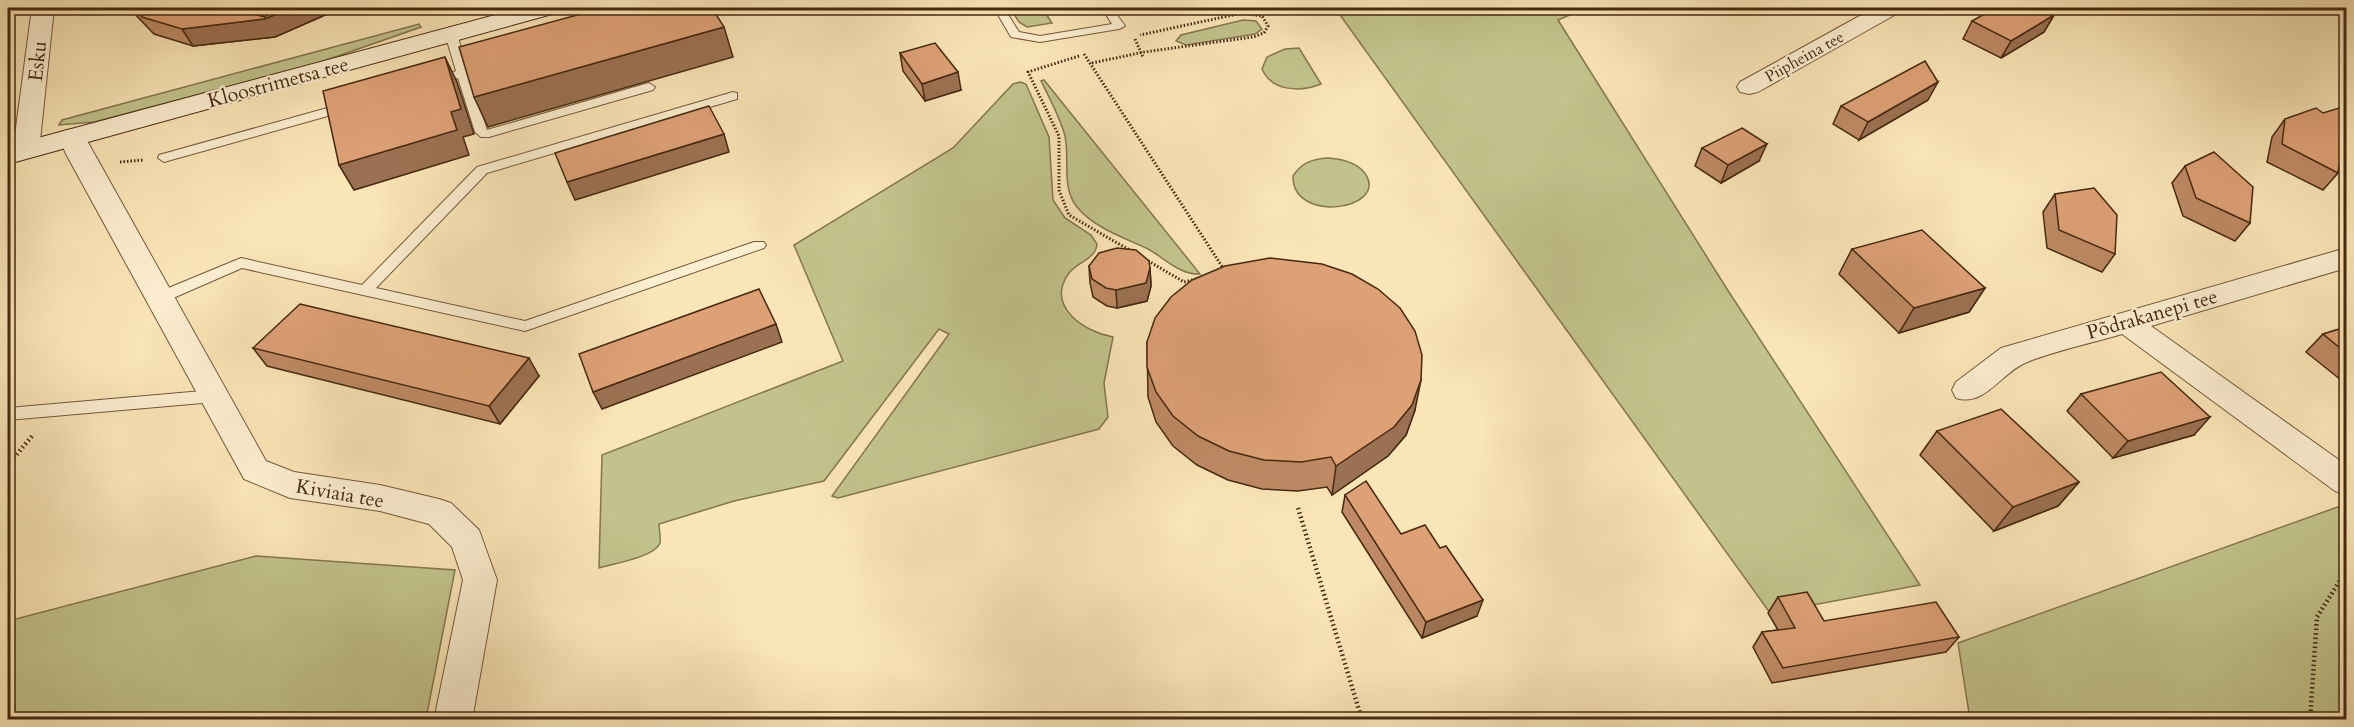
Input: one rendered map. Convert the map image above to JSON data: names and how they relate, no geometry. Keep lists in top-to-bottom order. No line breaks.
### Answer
{"streets":{"main road":["Kloostrimetsa tee"],"street":["Piipheina tee","Esku","Põdrakanepi tee","Kiviaia tee"]},"crossings":[["Esku","Kloostrimetsa tee"],["Kloostrimetsa tee","Kiviaia tee"]]}
